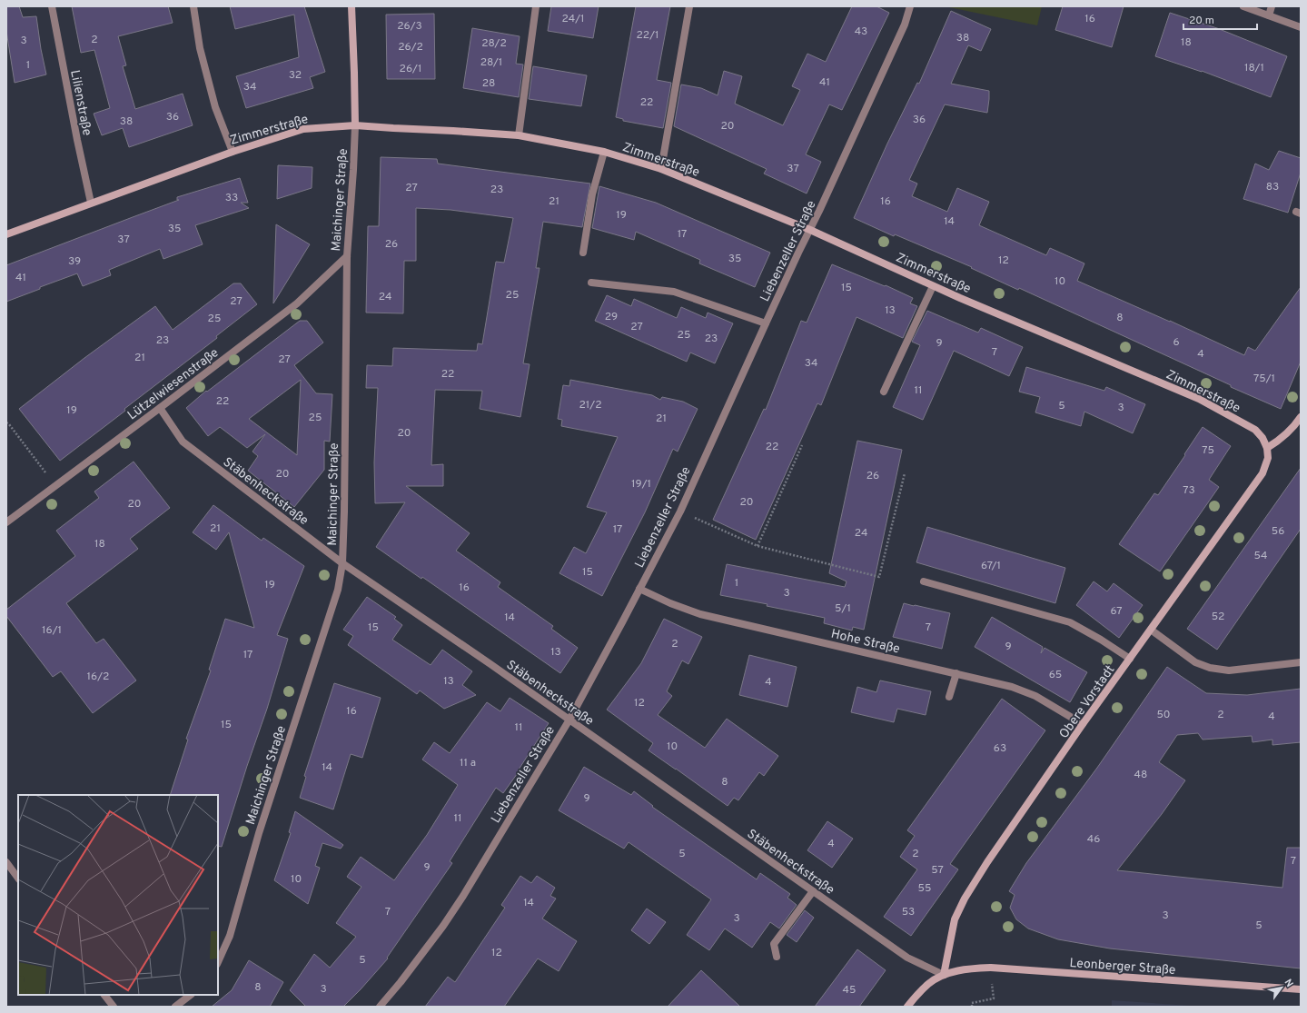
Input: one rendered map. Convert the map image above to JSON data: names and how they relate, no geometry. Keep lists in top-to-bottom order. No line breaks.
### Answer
{"streets":{"main road":["Zimmerstraße","Maichinger Straße","Obere Vorstadt","Leonberger Straße"],"street":["Lilienstraße","Liebenzeller Straße","Lützelwiesenstraße","Stäbenheckstraße","Hohe Straße"]},"crossings":[["Lilienstraße","Zimmerstraße"],["Zimmerstraße","Maichinger Straße"],["Zimmerstraße","Liebenzeller Straße"],["Zimmerstraße","Obere Vorstadt"],["Maichinger Straße","Lützelwiesenstraße"],["Maichinger Straße","Stäbenheckstraße"],["Liebenzeller Straße","Stäbenheckstraße"],["Liebenzeller Straße","Hohe Straße"],["Lützelwiesenstraße","Stäbenheckstraße"],["Stäbenheckstraße","Obere Vorstadt"],["Stäbenheckstraße","Leonberger Straße"],["Hohe Straße","Obere Vorstadt"],["Obere Vorstadt","Leonberger Straße"]],"house_numbers":["24/1","16","26/3","43","22/1","38","2","3","18","28/2","26/2","28/1","1","18/1","26/1","32","41","28","34","22","36","36","38","20","37","83","27","23","33","21","16","19","14","35","17","37","26","35","12","39","41","10","15","25","24","27","13","29","8","25","27","25","23","23","6","9","7","4","21","27","34","22","75/1","11","22","21/2","5","3","19","25","21","20","22","75","20","26","19/1","73","20","20","21","17","56","24","18","54","67/1","15","1","19","16","3","5/1","67","52","14","15","7","16/1","2","9","13","17","65","16/2","13","4","12","16","50","2","4","15","11","10","63","11 a","14","48","8","9","11","46","4","5","2","7","9","57","10","55","14","7","53","3","3","5","12","5","8","3","45"],"scale_bar":"20 m","north":"top right"}
